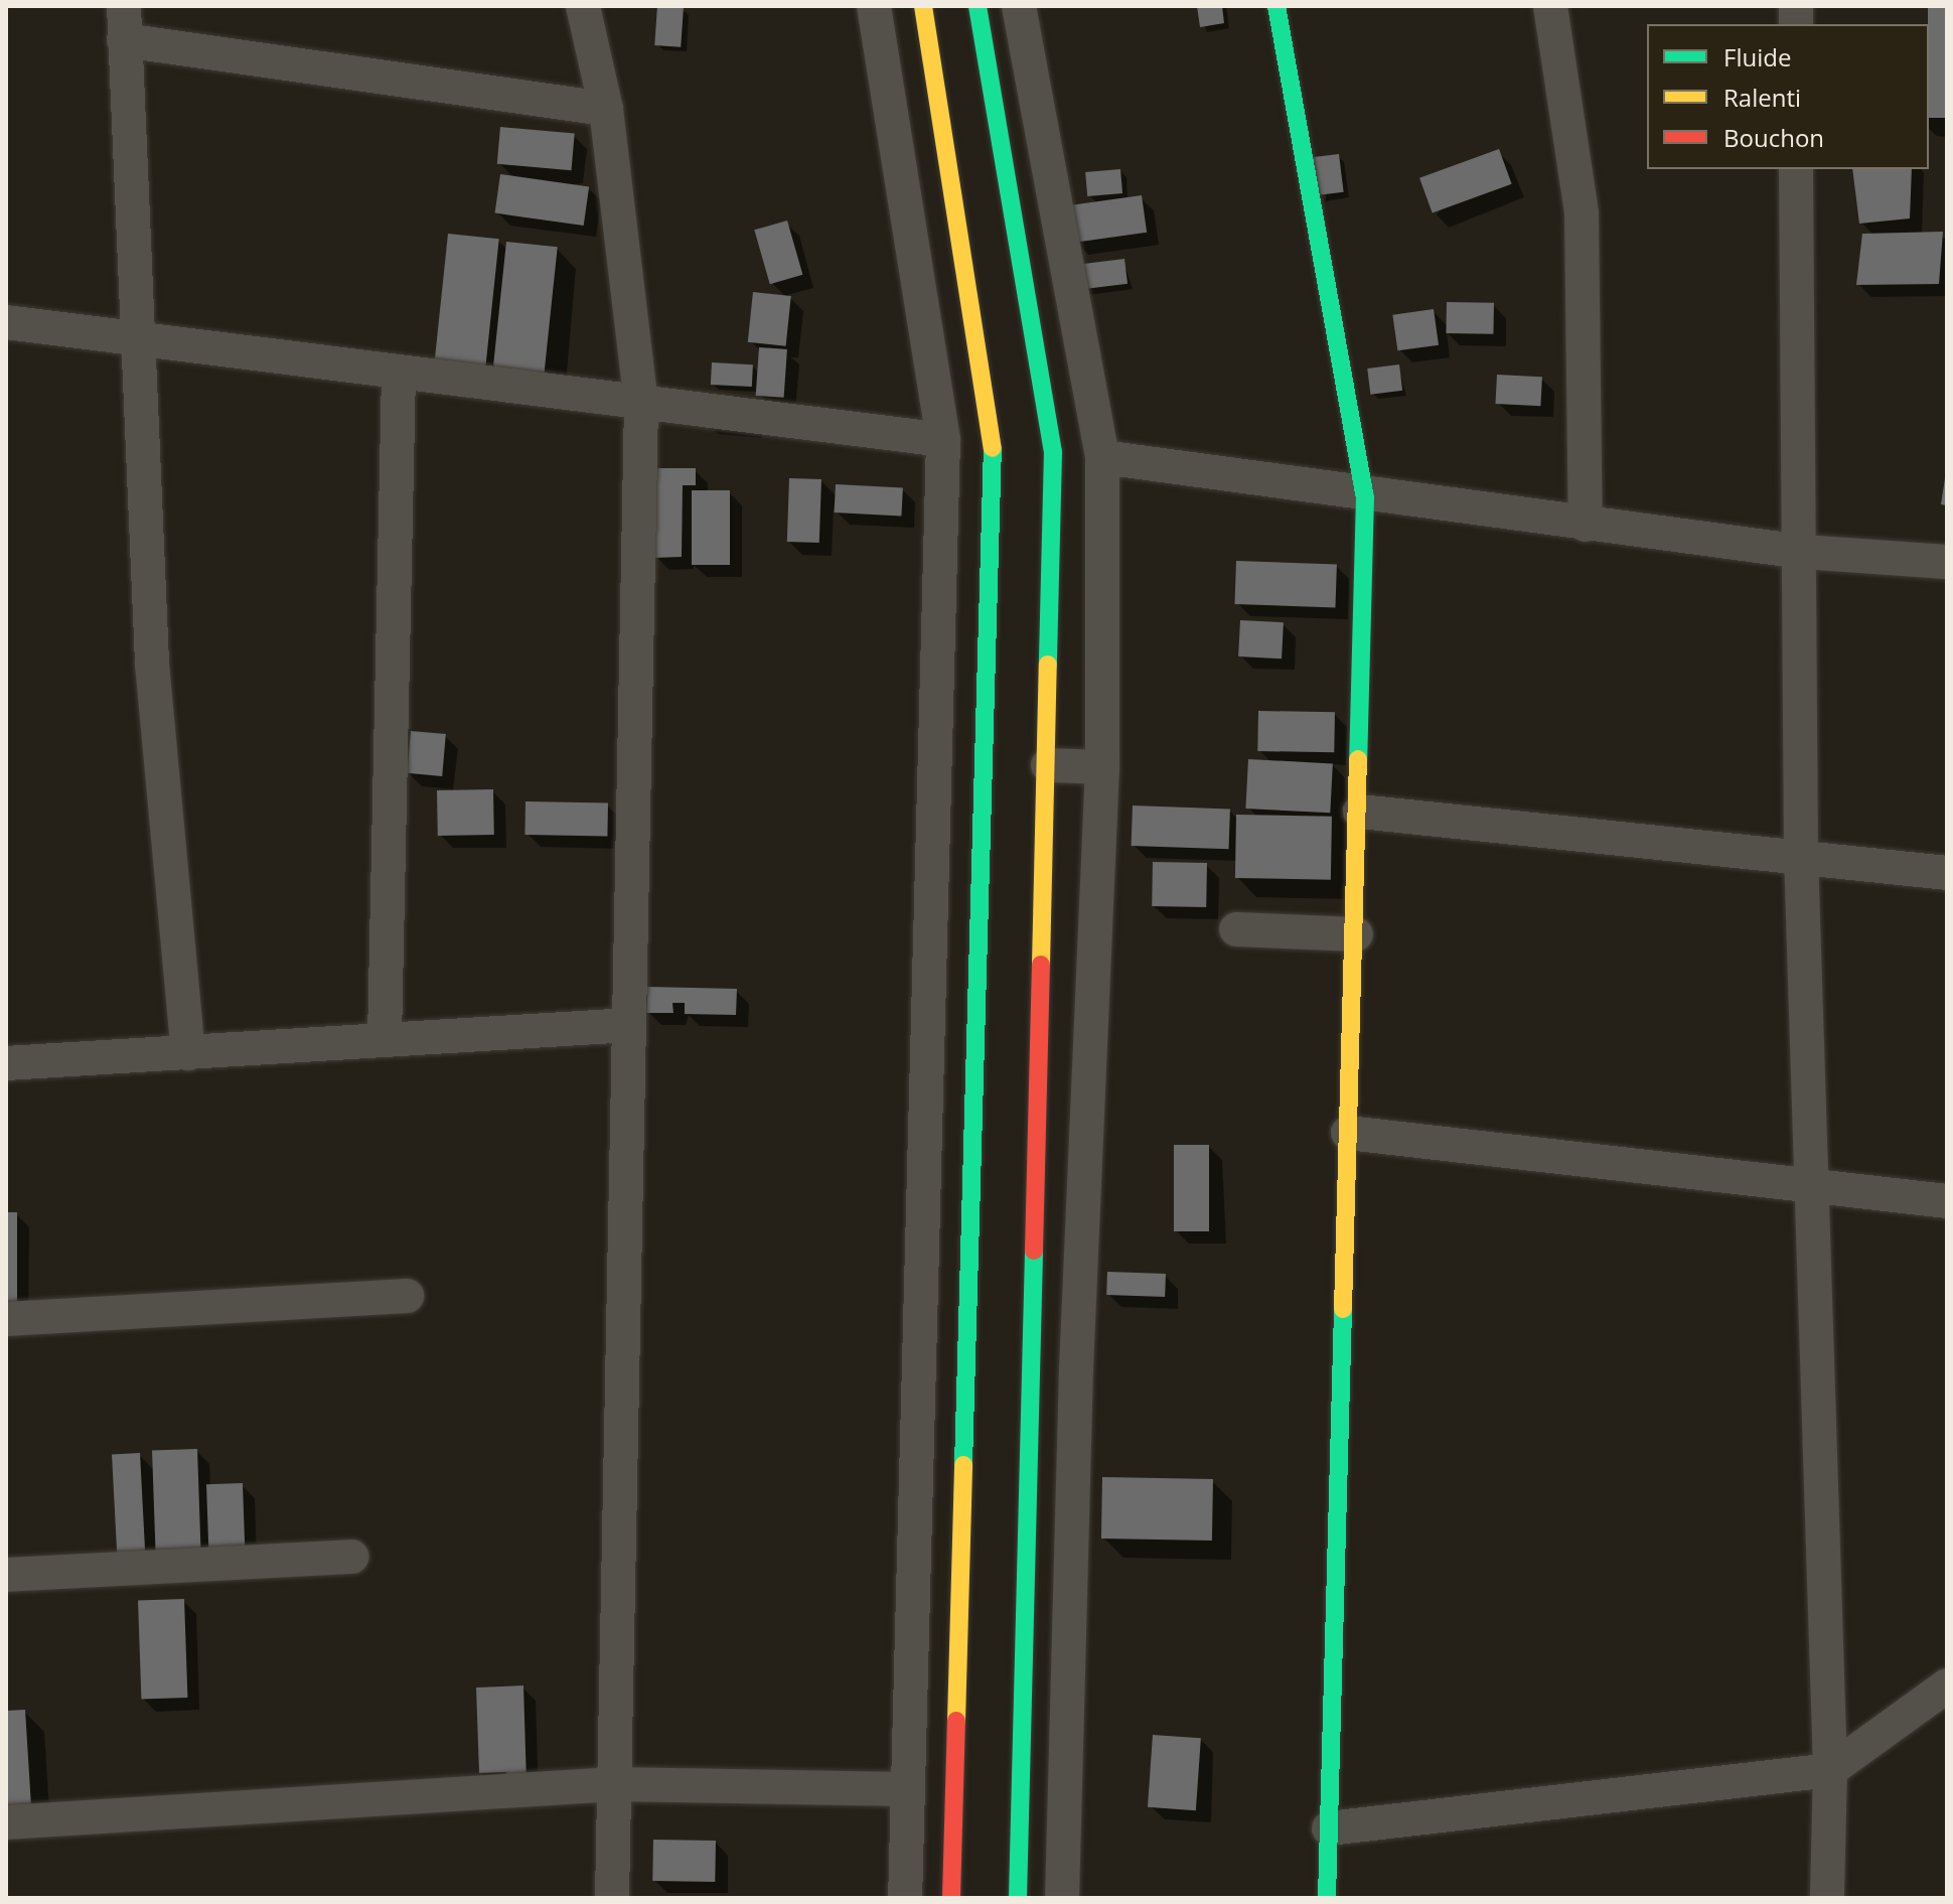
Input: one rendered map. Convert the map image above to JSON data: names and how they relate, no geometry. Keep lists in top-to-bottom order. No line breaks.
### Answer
{"legend":["Fluide","Ralenti","Bouchon"]}
